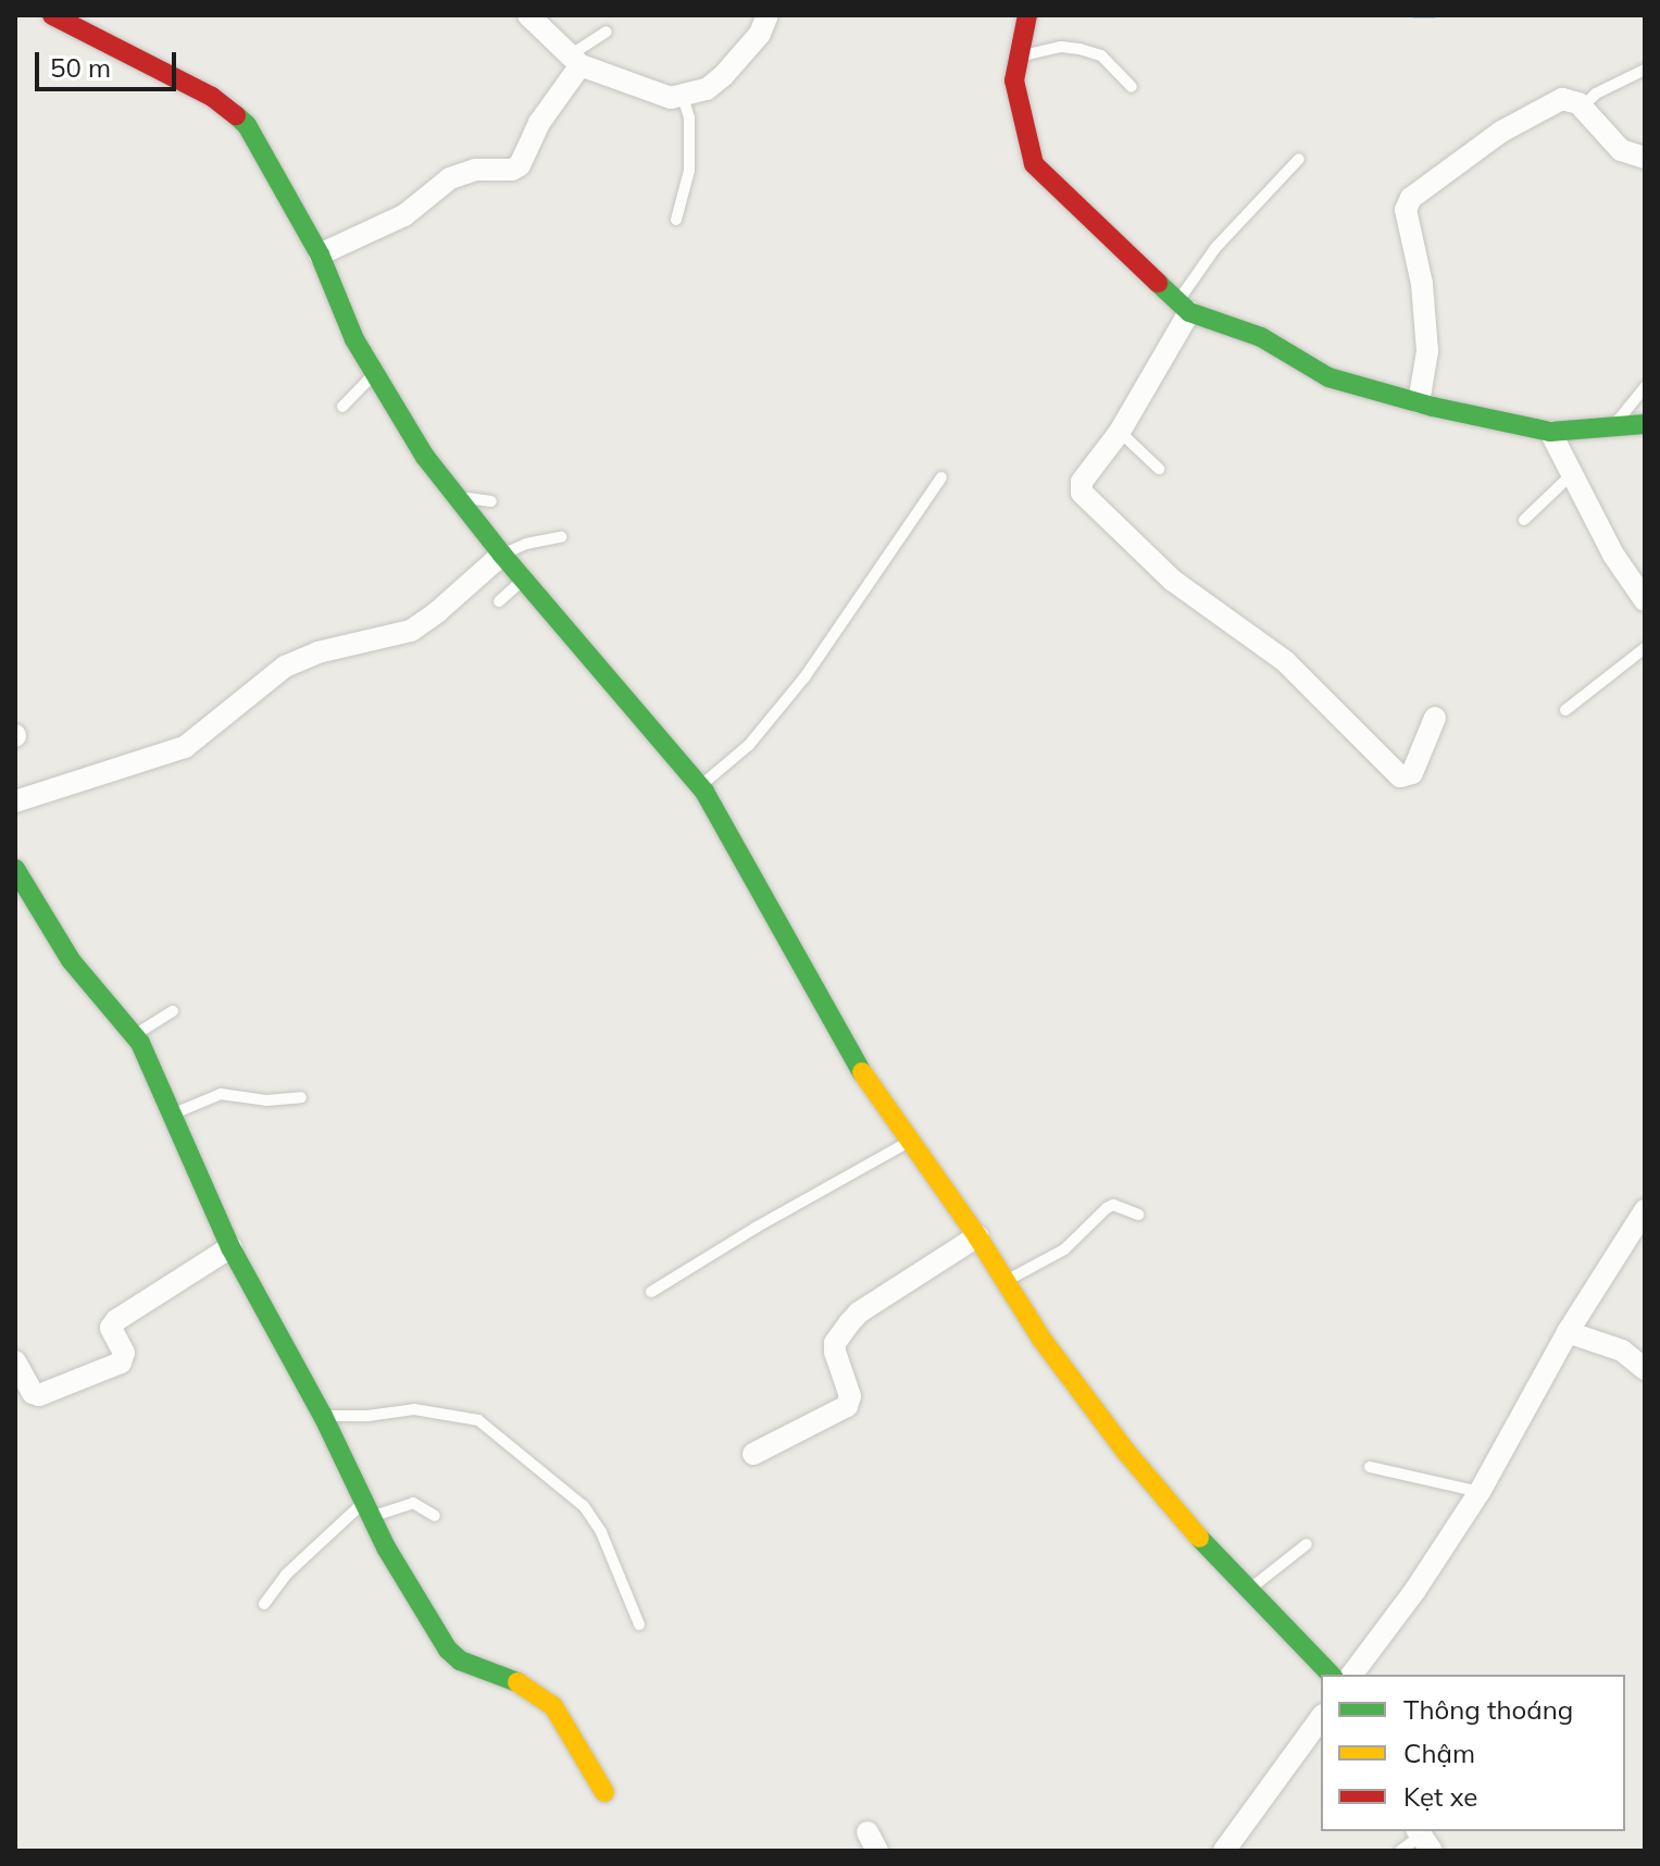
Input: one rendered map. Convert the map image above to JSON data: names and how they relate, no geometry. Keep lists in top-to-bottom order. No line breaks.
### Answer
{"legend":["Thông thoáng","Chậm","Kẹt xe"],"scale_bar":"50 m"}
